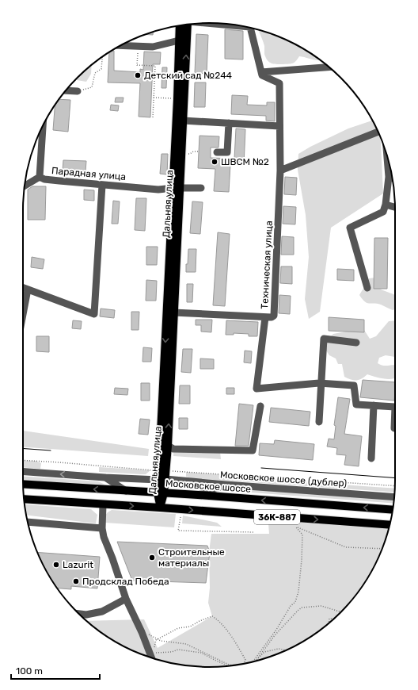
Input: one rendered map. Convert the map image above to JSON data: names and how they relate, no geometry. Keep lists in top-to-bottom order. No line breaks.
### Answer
{"streets":{"main road":["Дальняя улица","Московское шоссе","36К-887"],"street":["Парадная улица","Техническая улица","Московское шоссе (дублер)"]},"crossings":[["Парадная улица","Дальняя улица"],["Дальняя улица","Техническая улица"],["Дальняя улица","Московское шоссе (дублер)"],["Дальняя улица","Московское шоссе"],["Дальняя улица","36К-887"]],"places":["Детский сад №244","ШВСМ №2","Строительные материалы","Lazurit","Продсклад Победа"],"scale_bar":"100 m"}
